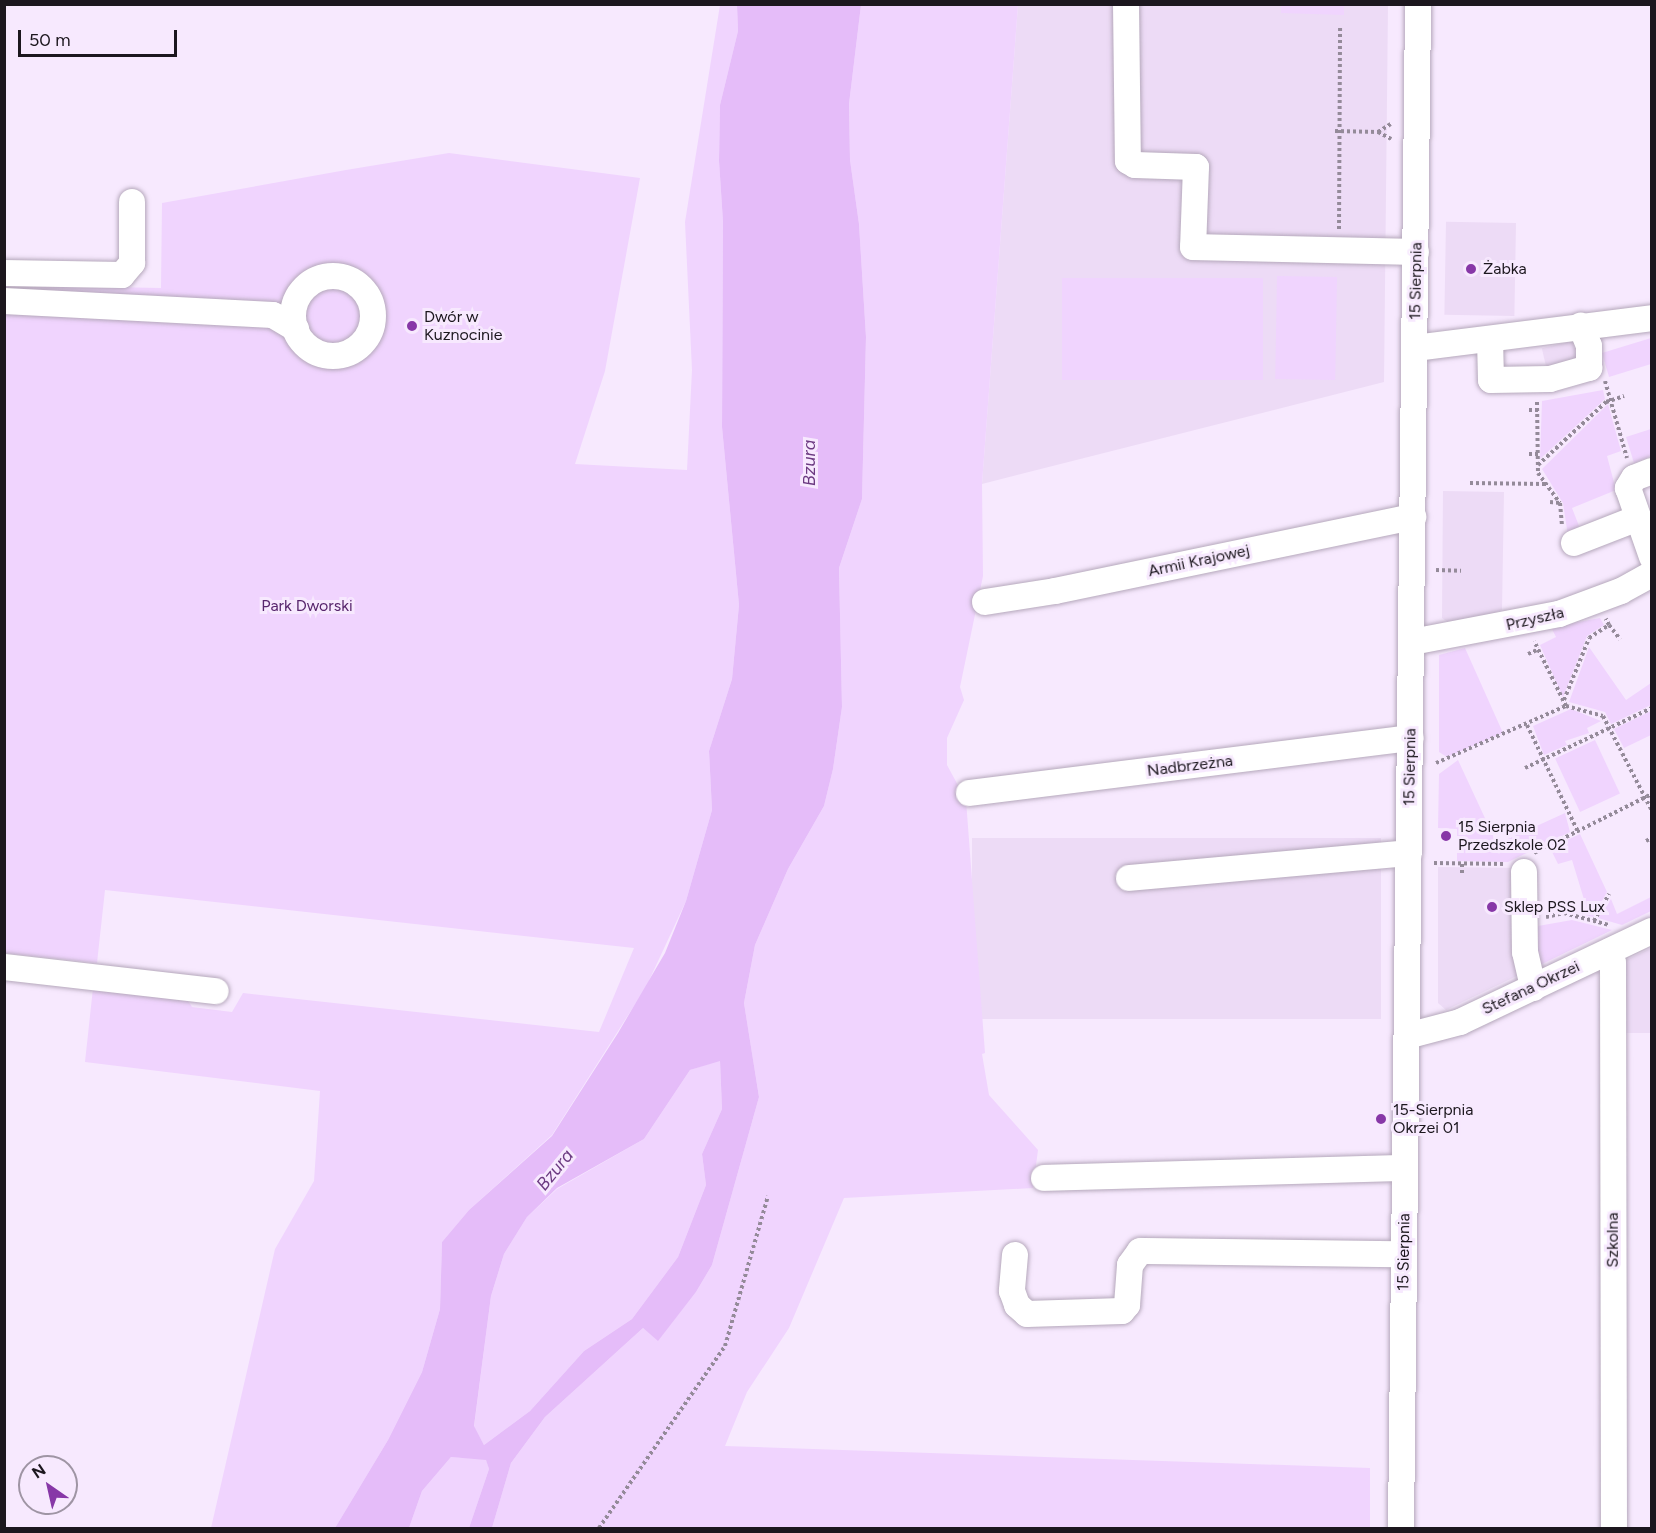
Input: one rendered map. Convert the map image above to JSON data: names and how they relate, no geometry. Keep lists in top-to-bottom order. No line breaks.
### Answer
{"streets":{"street":["15 Sierpnia","Armii Krajowej","Przyszła","Nadbrzeżna","Stefana Okrzei","Szkolna"]},"crossings":[["15 Sierpnia","Armii Krajowej"],["15 Sierpnia","Przyszła"],["15 Sierpnia","Nadbrzeżna"],["15 Sierpnia","Stefana Okrzei"],["Stefana Okrzei","Szkolna"]],"water":["Bzura"],"parks":["Park Dworski"],"places":["Żabka","Dwór w Kuznocinie","15 Sierpnia Przedszkole 02","Sklep PSS Lux","15-Sierpnia Okrzei 01"],"scale_bar":"50 m","north":"top left"}
